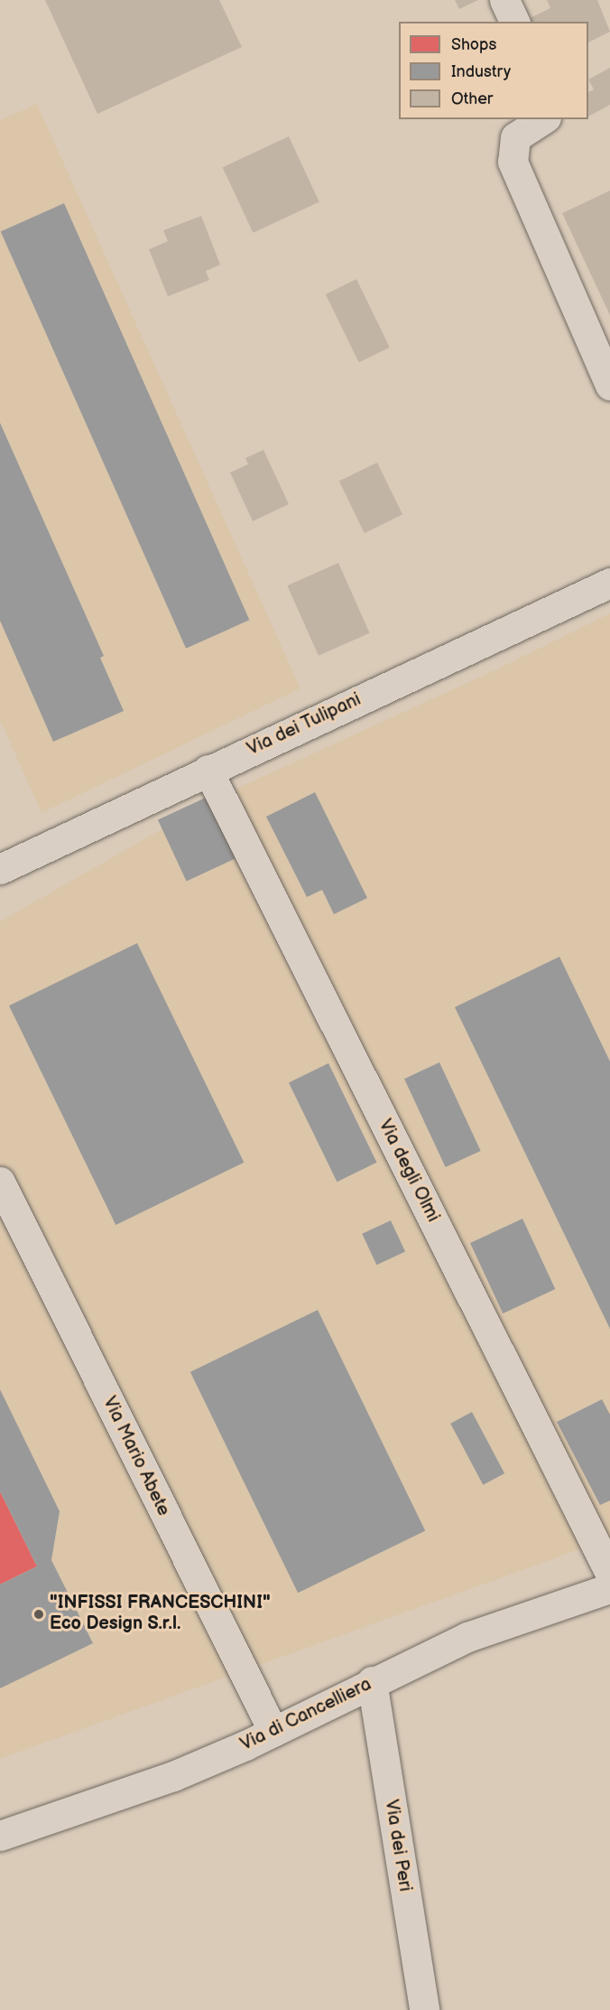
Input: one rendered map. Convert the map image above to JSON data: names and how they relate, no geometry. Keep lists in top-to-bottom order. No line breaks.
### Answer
{"streets":{"street":["Via dei Tulipani","Via degli Olmi","Via Mario Abete","Via di Cancelliera","Via dei Peri"]},"crossings":[["Via dei Tulipani","Via degli Olmi"],["Via Mario Abete","Via di Cancelliera"],["Via di Cancelliera","Via dei Peri"]],"places":["\"INFISSI FRANCESCHINI\" Eco Design S.r.l."],"legend":["Shops","Industry","Other"]}
